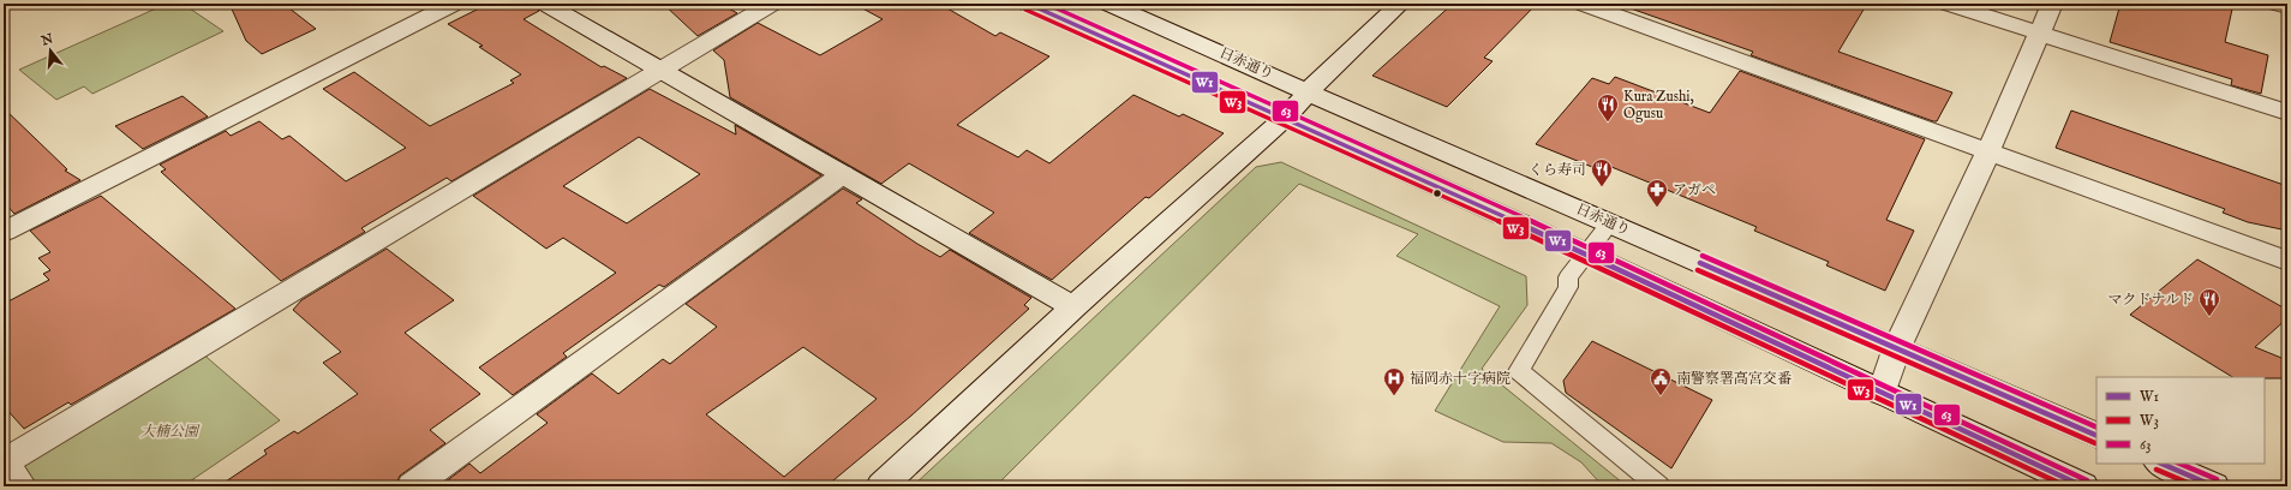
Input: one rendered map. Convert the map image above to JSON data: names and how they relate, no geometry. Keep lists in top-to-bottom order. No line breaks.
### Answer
{"streets":{"street":["日赤通り"]},"parks":["大楠公園"],"places":{"restaurant":["Kura Zushi, Ogusu","くら寿司","マクドナルド"],"pharmacy":["アガペ"],"hospital":["福岡赤十字病院"],"public building":["南警察署高宮交番"]},"lines":["transit line W1","transit line 63","transit line W3"],"legend":["W1","W3","63"],"north":"top"}
